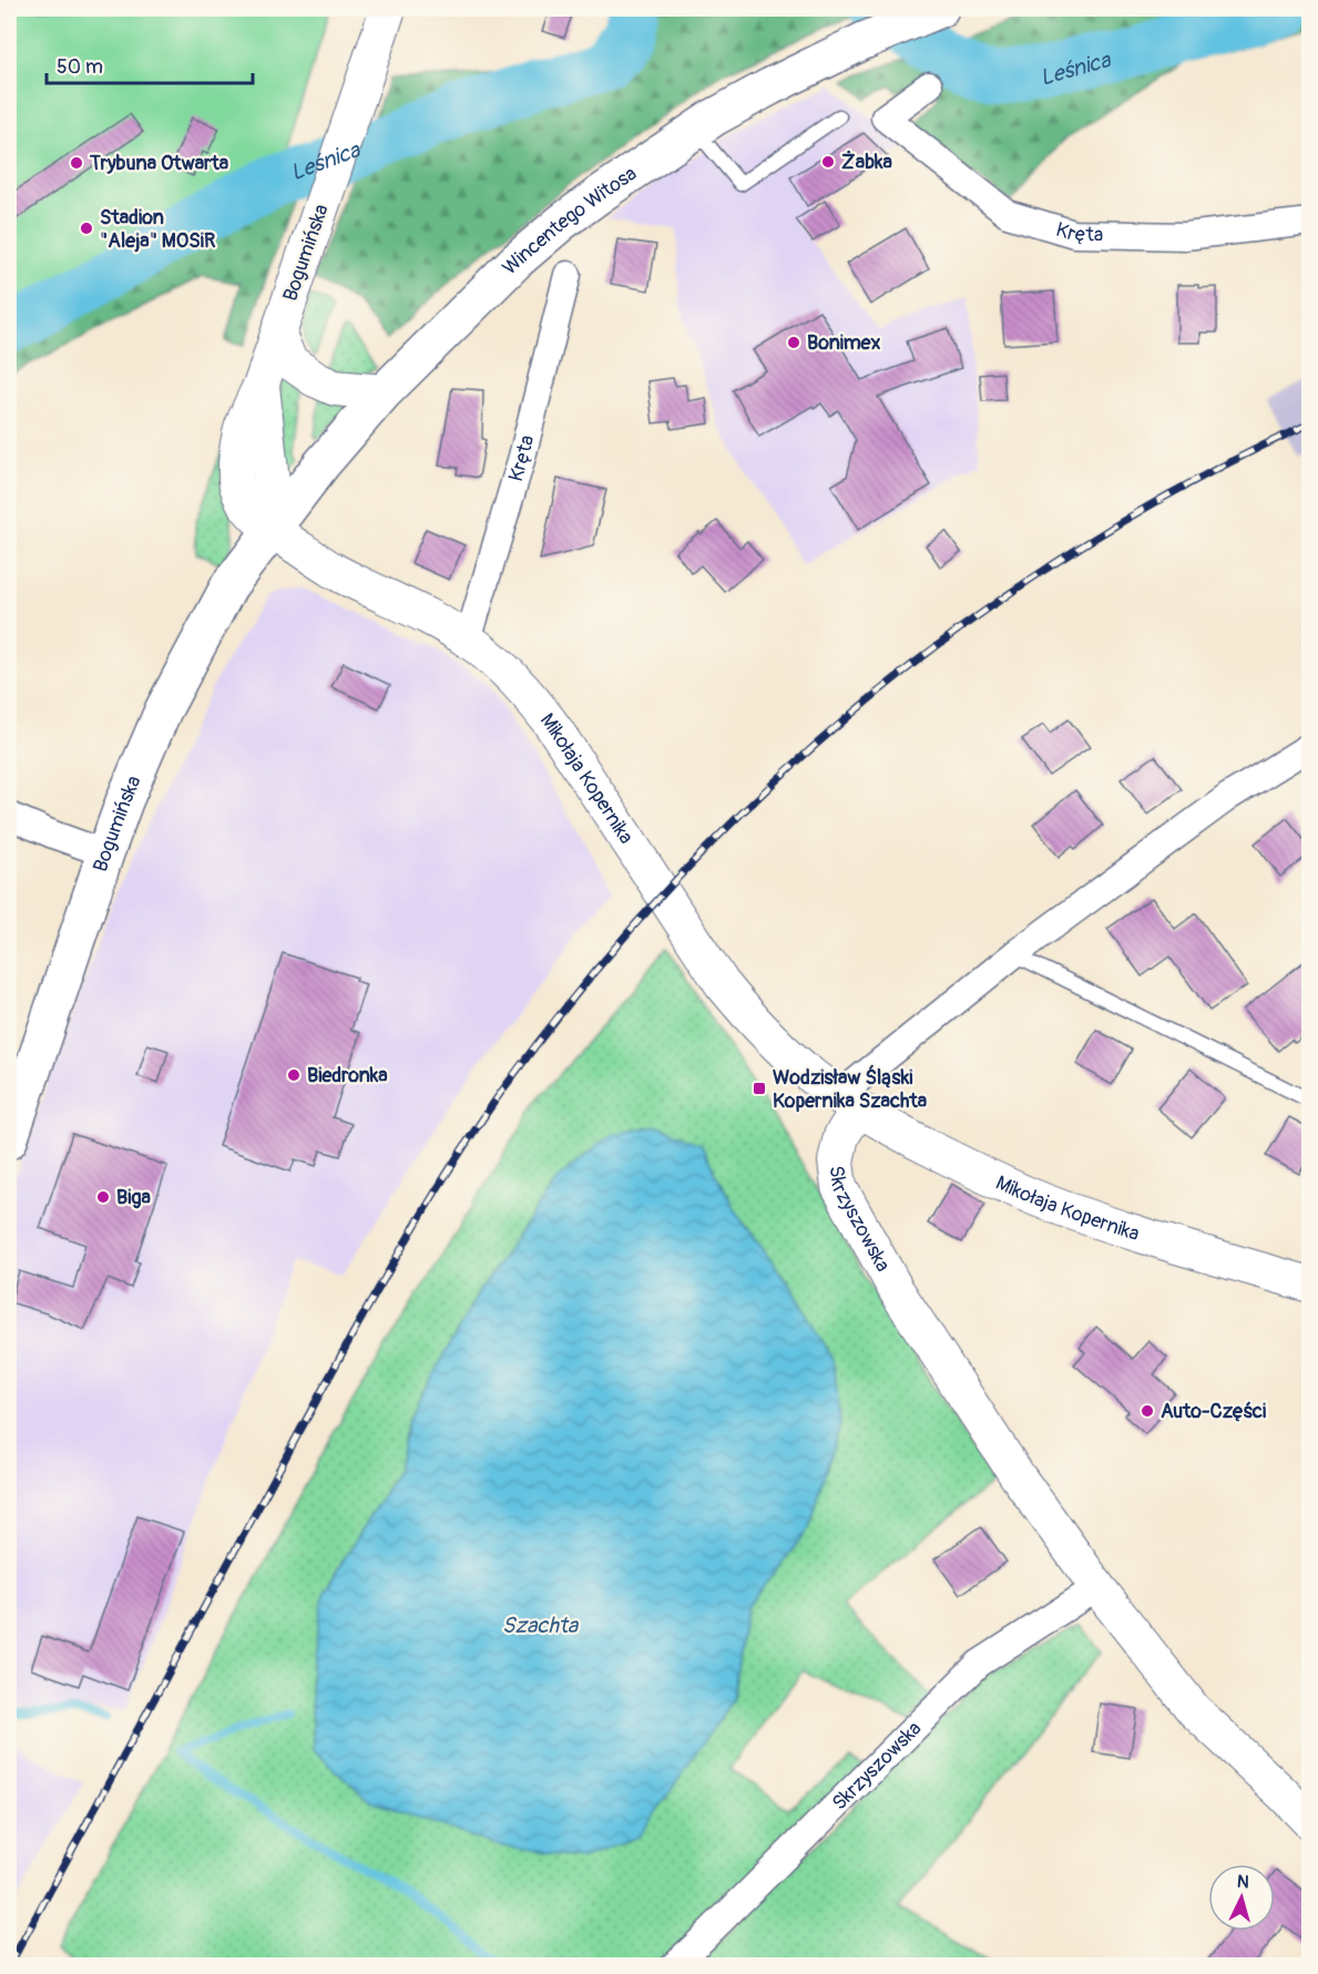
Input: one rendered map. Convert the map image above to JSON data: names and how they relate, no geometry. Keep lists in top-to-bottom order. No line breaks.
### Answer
{"streets":{"main road":["Wincentego Witosa","Bogumińska"],"street":["Kręta","Mikołaja Kopernika","Skrzyszowska"]},"crossings":[["Wincentego Witosa","Bogumińska"],["Wincentego Witosa","Mikołaja Kopernika"],["Kręta","Mikołaja Kopernika"],["Bogumińska","Mikołaja Kopernika"],["Mikołaja Kopernika","Skrzyszowska"]],"water":["Leśnica","Szachta"],"places":{"other":["Żabka","Trybuna Otwarta","Stadion \"Aleja\" MOSiR","Bonimex","Biedronka","Biga","Auto-Części"],"transit":["Wodzisław Śląski Kopernika Szachta"]},"scale_bar":"50 m","north":"top"}
